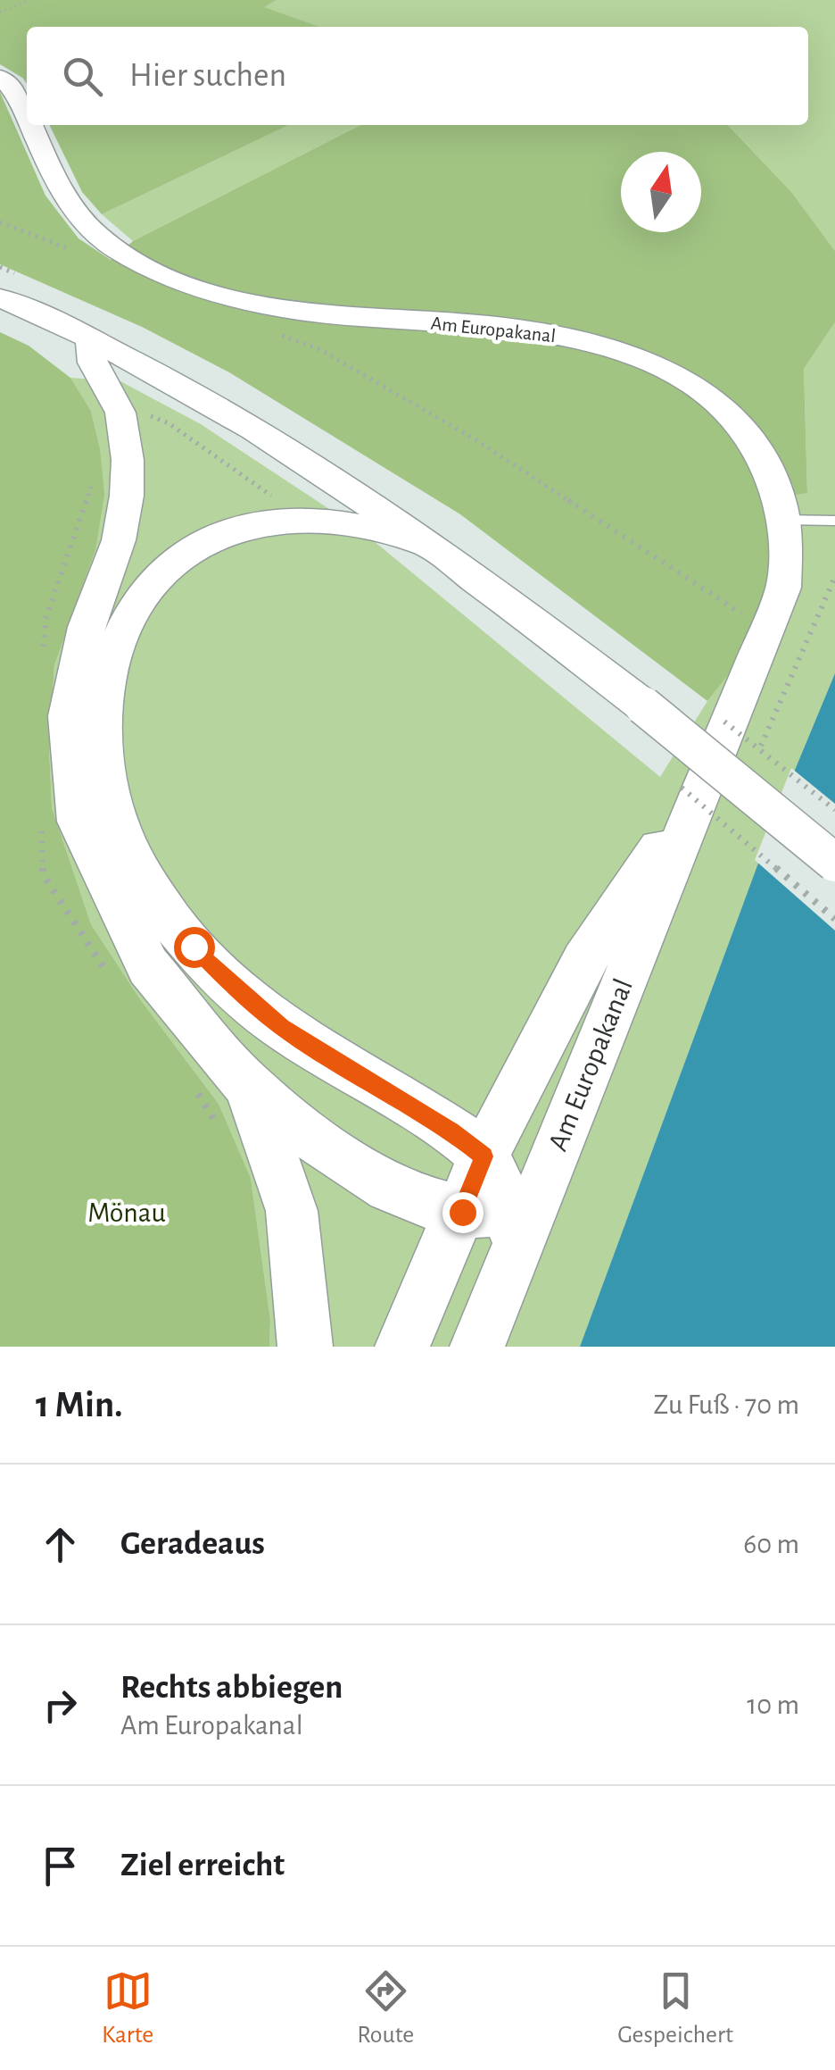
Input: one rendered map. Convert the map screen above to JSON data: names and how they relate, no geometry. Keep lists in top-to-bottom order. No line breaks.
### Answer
{"streets":{"main road":["Am Europakanal"]},"parks":["Mönau"],"north":"top","page":{"search":"Hier suchen","heading":["1 Min.","Zu Fuß · 70 m"],"list":[["Geradeaus","60 m"],["Rechts abbiegen","Am Europakanal","10 m"],"Ziel erreicht"],"nav":["Karte","Route","Gespeichert"]}}
